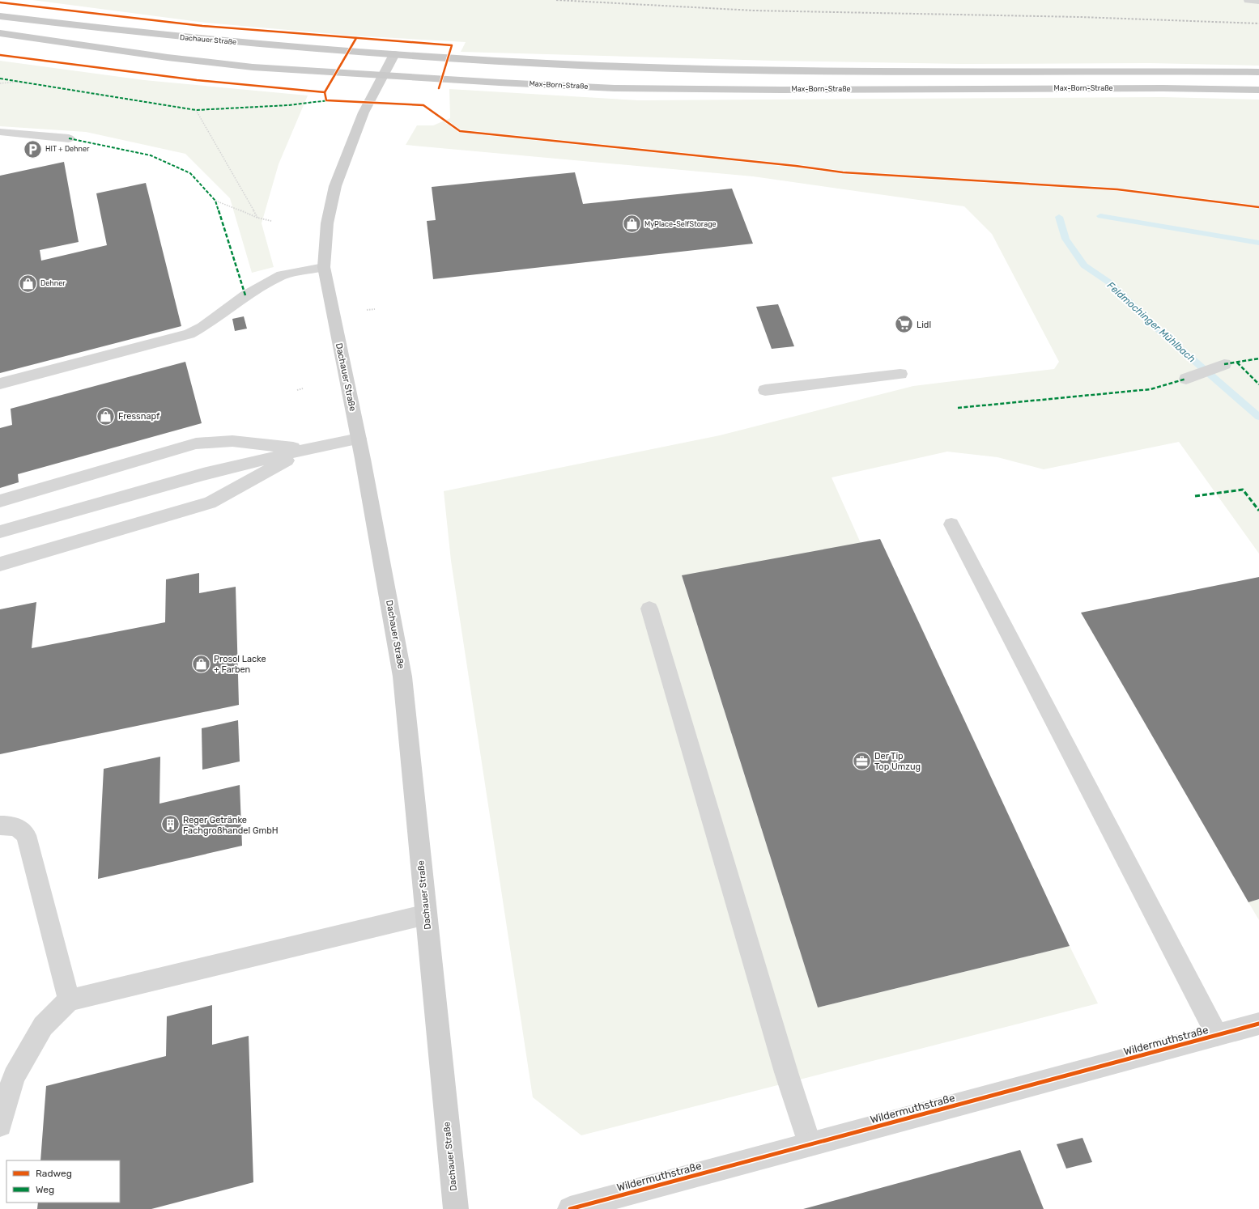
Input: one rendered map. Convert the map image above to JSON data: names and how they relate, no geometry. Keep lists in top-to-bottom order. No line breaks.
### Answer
{"streets":{"main road":["Dachauer Straße","Max-Born-Straße"],"street":["Wildermuthstraße"]},"crossings":[["Dachauer Straße","Max-Born-Straße"]],"water":["Feldmochinger Mühlbach"],"places":{"parking":["HIT + Dehner"],"shop":["MyPlace-SelfStorage","Dehner","Fressnapf","Prosol Lacke + Farben"],"supermarket":["Lidl"],"office":["Der Tip Top Umzug"],"building":["Reger Getränke Fachgroßhandel GmbH"]},"legend":["Radweg","Weg"]}
